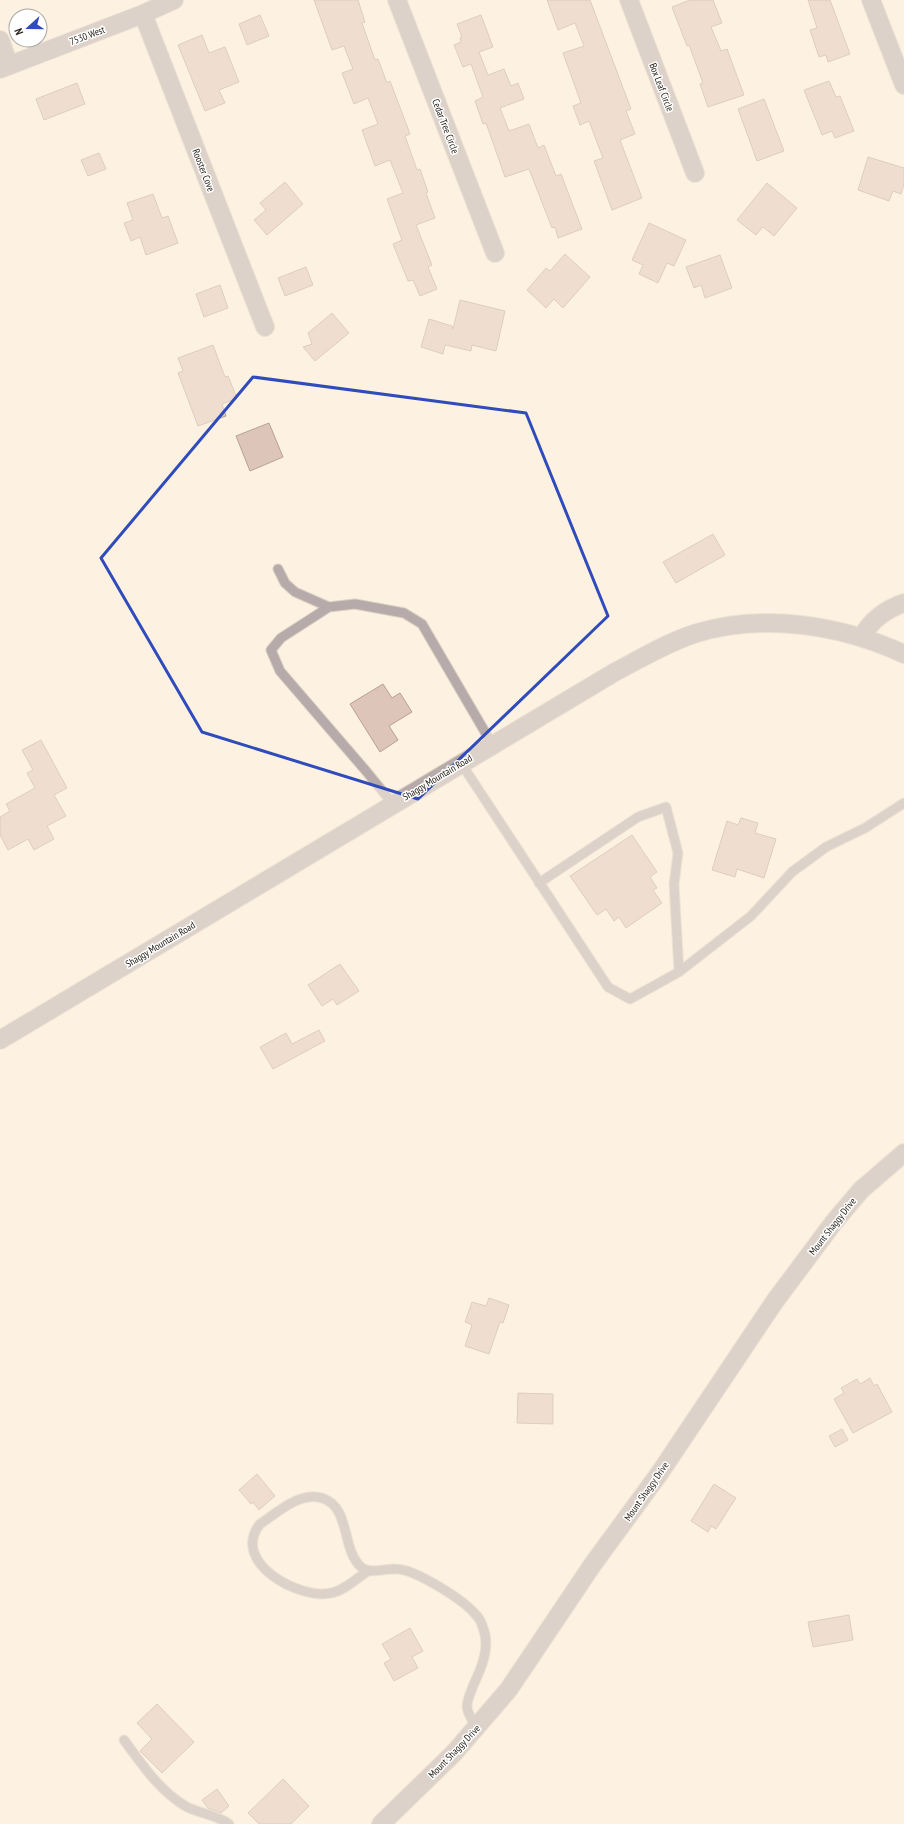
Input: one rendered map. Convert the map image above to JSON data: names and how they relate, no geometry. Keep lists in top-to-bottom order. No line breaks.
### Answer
{"streets":{"street":["7530 West","Box Leaf Circle","Cedar Tree Circle","Rooster Cove","Shaggy Mountain Road","Mount Shaggy Drive"]},"crossings":[["7530 West","Rooster Cove"]],"north":"left"}
